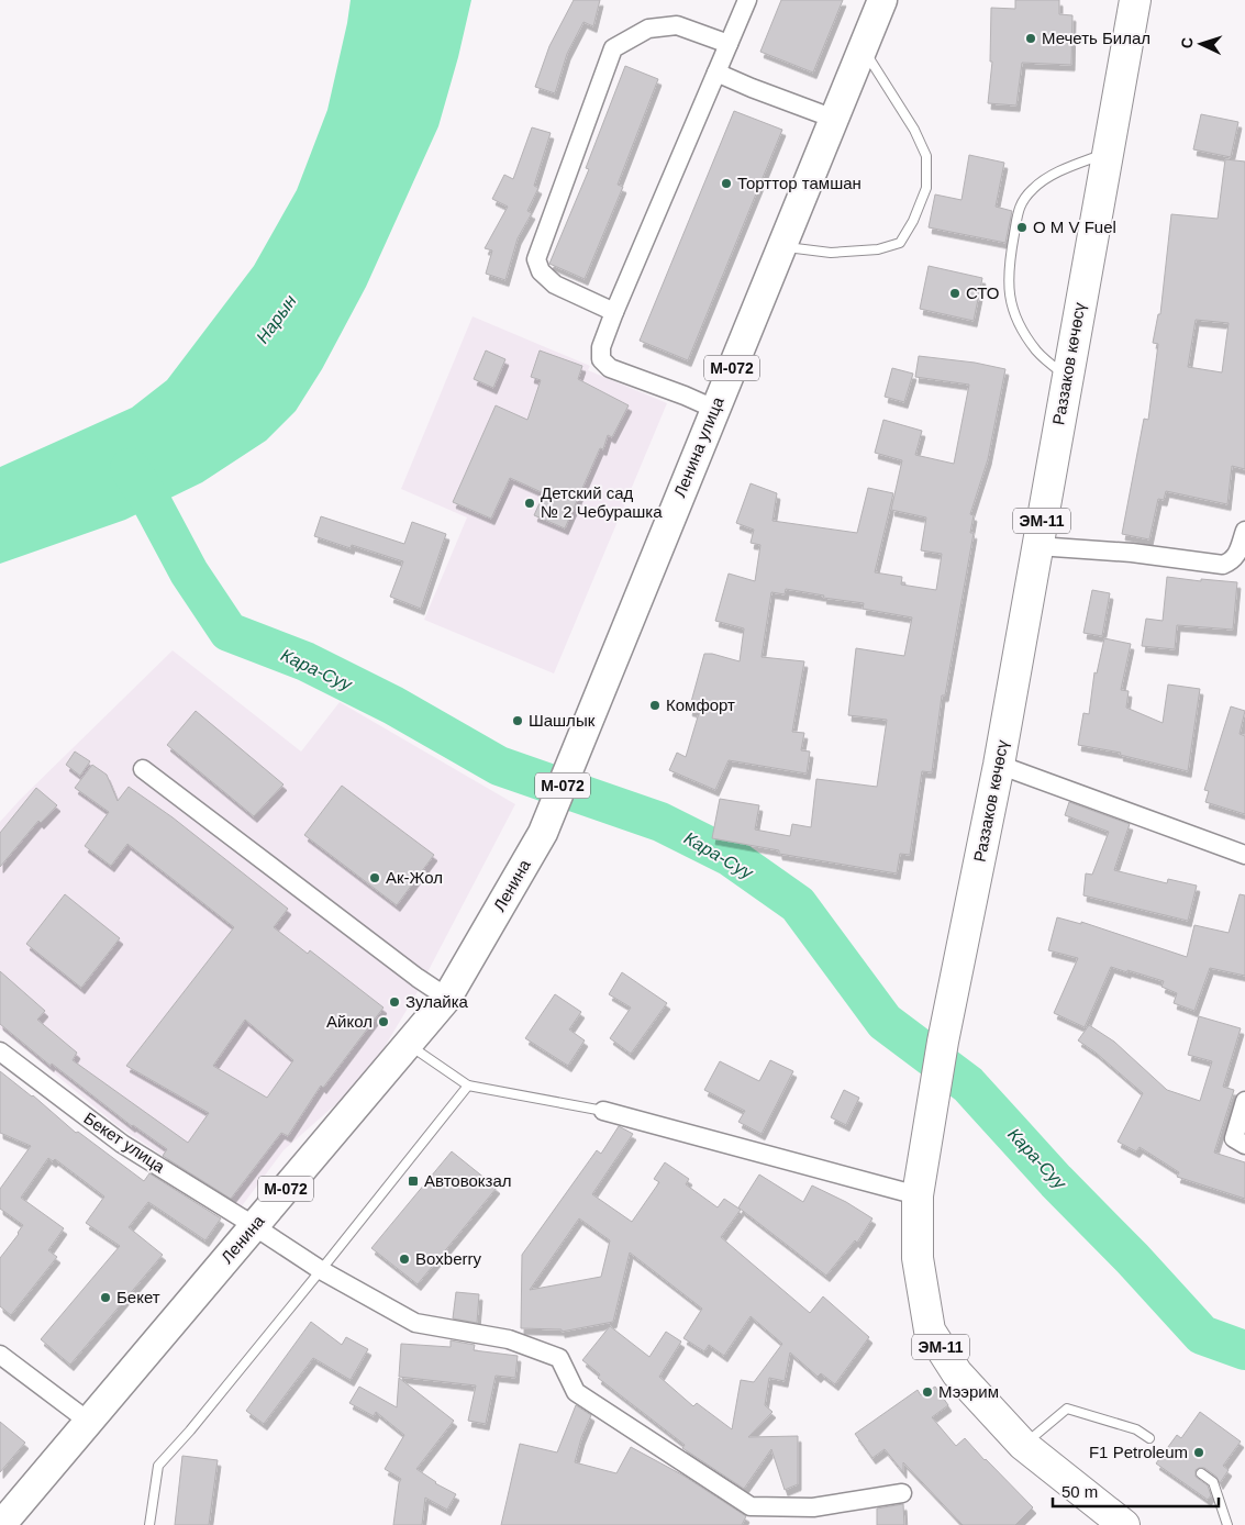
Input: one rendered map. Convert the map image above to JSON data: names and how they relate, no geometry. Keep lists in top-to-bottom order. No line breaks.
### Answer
{"streets":{"highway":["Раззаков көчөсү","ЭМ-11"],"main road":["М-072","Ленина улица","Ленина"],"street":["Бекет улица"]},"crossings":[["Ленина улица","Ленина"],["Ленина","Бекет улица"]],"water":["Нарын","Кара-Суу"],"places":{"other":["Мечеть Билал","Торттор тамшан","O M V Fuel","СТО","Детский сад № 2 Чебурашка","Комфорт","Шашлык","Ак-Жол","Зулайка","Айкол","Boxberry","Бекет","Мээрим","F1 Petroleum"],"transit":["Автовокзал"]},"scale_bar":"50 m","north":"left"}
